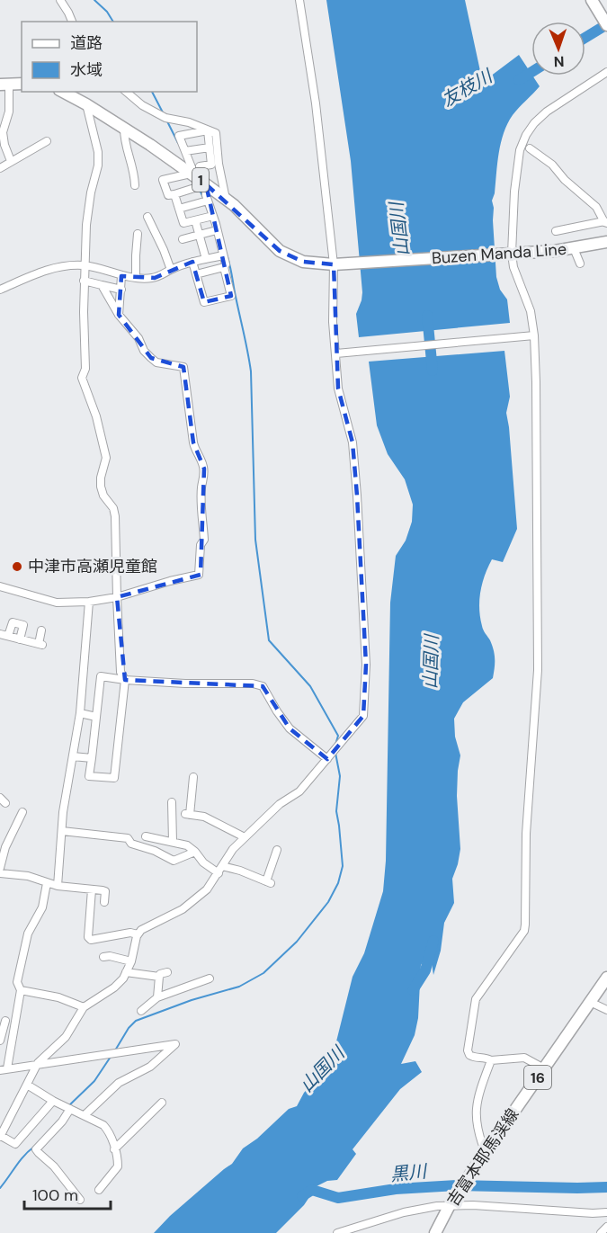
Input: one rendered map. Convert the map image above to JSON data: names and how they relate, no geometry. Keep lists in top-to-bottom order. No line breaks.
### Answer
{"streets":{"main road":["1","Buzen Manda Line","16","吉富本耶馬渓線"]},"water":["友枝川","山国川","黒川"],"places":["中津市高瀬児童館"],"legend":["道路","水域"],"scale_bar":"100 m","north":"bottom"}
